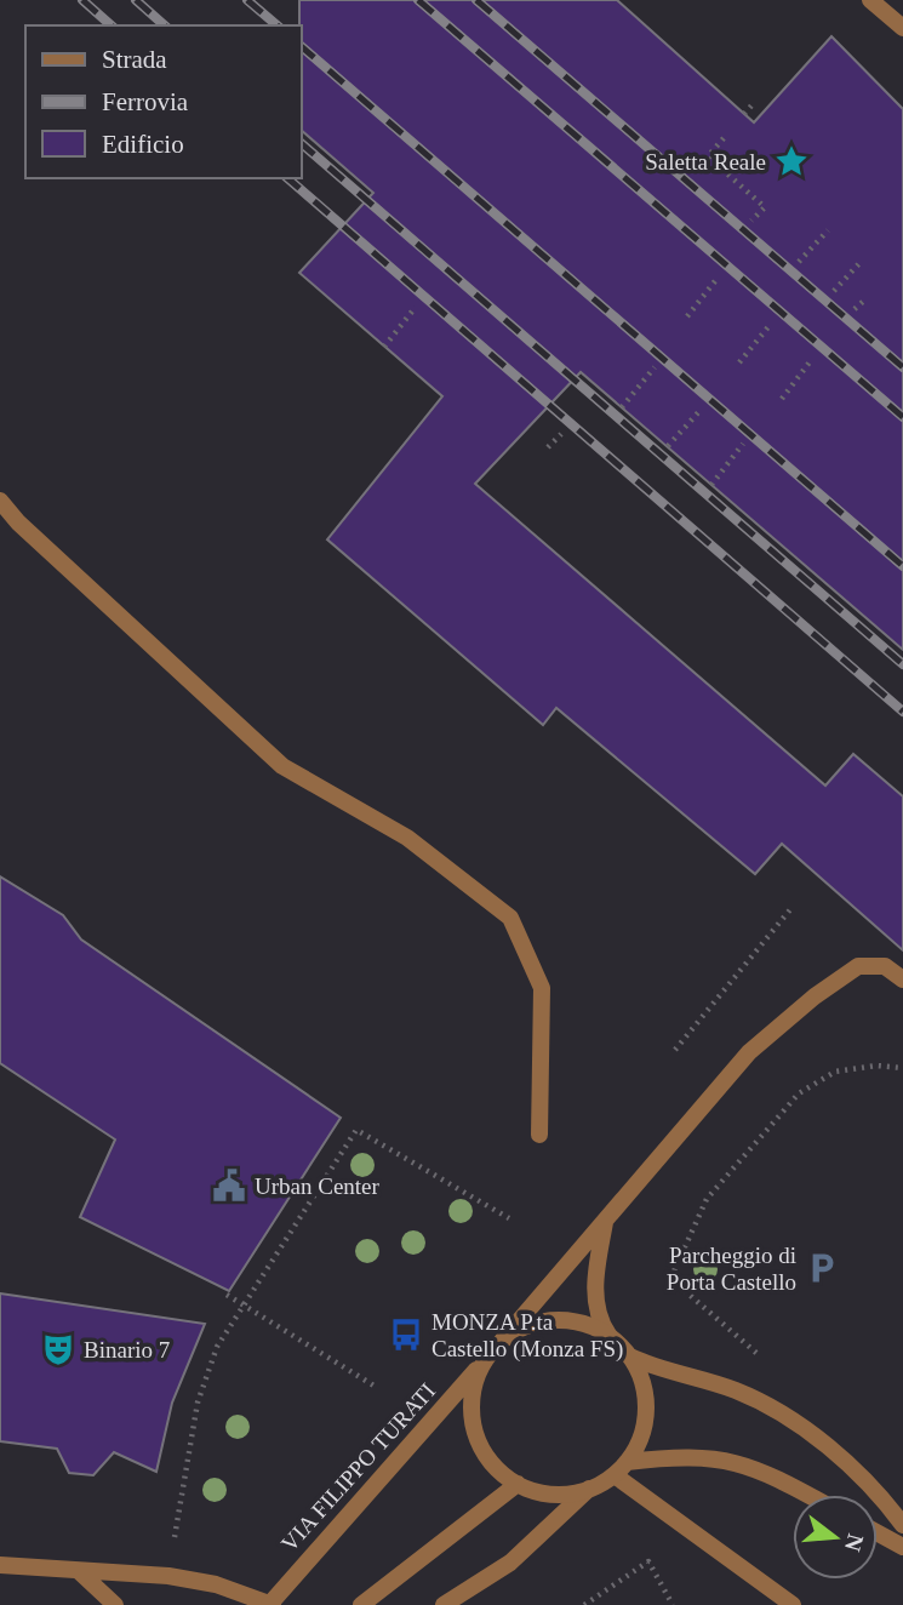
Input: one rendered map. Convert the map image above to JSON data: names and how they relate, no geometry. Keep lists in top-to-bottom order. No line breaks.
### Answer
{"streets":{"street":["VIA FILIPPO TURATI"]},"places":{"place":["Saletta Reale"],"public building":["Urban Center"],"parking":["Parcheggio di Porta Castello"],"bus stop":["MONZA P.ta Castello (Monza FS)"],"theatre":["Binario 7"]},"legend":["Strada","Ferrovia","Edificio"],"north":"right"}
